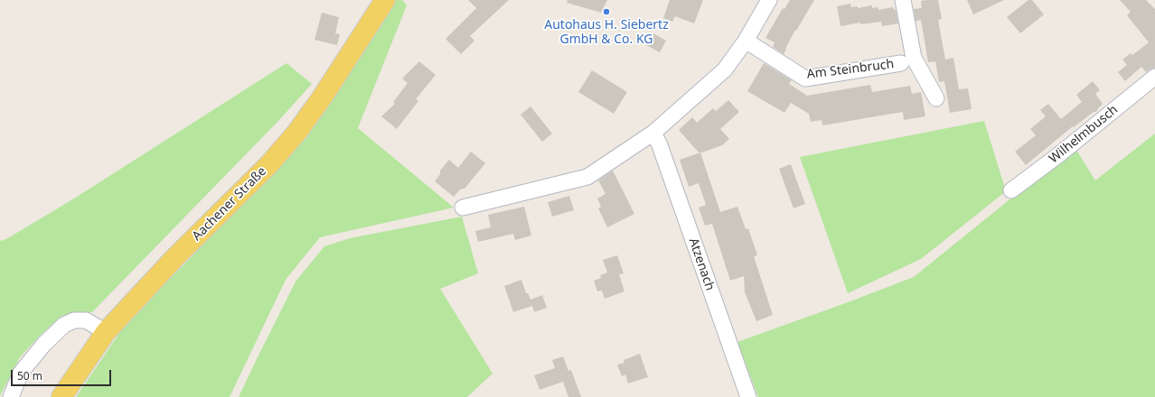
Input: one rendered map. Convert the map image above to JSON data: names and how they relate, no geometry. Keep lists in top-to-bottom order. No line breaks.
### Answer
{"streets":{"main road":["Aachener Straße"],"street":["Am Steinbruch","Wilhelmbusch","Atzenach"]},"places":["Autohaus H. Siebertz GmbH & Co. KG"],"scale_bar":"50 m"}
